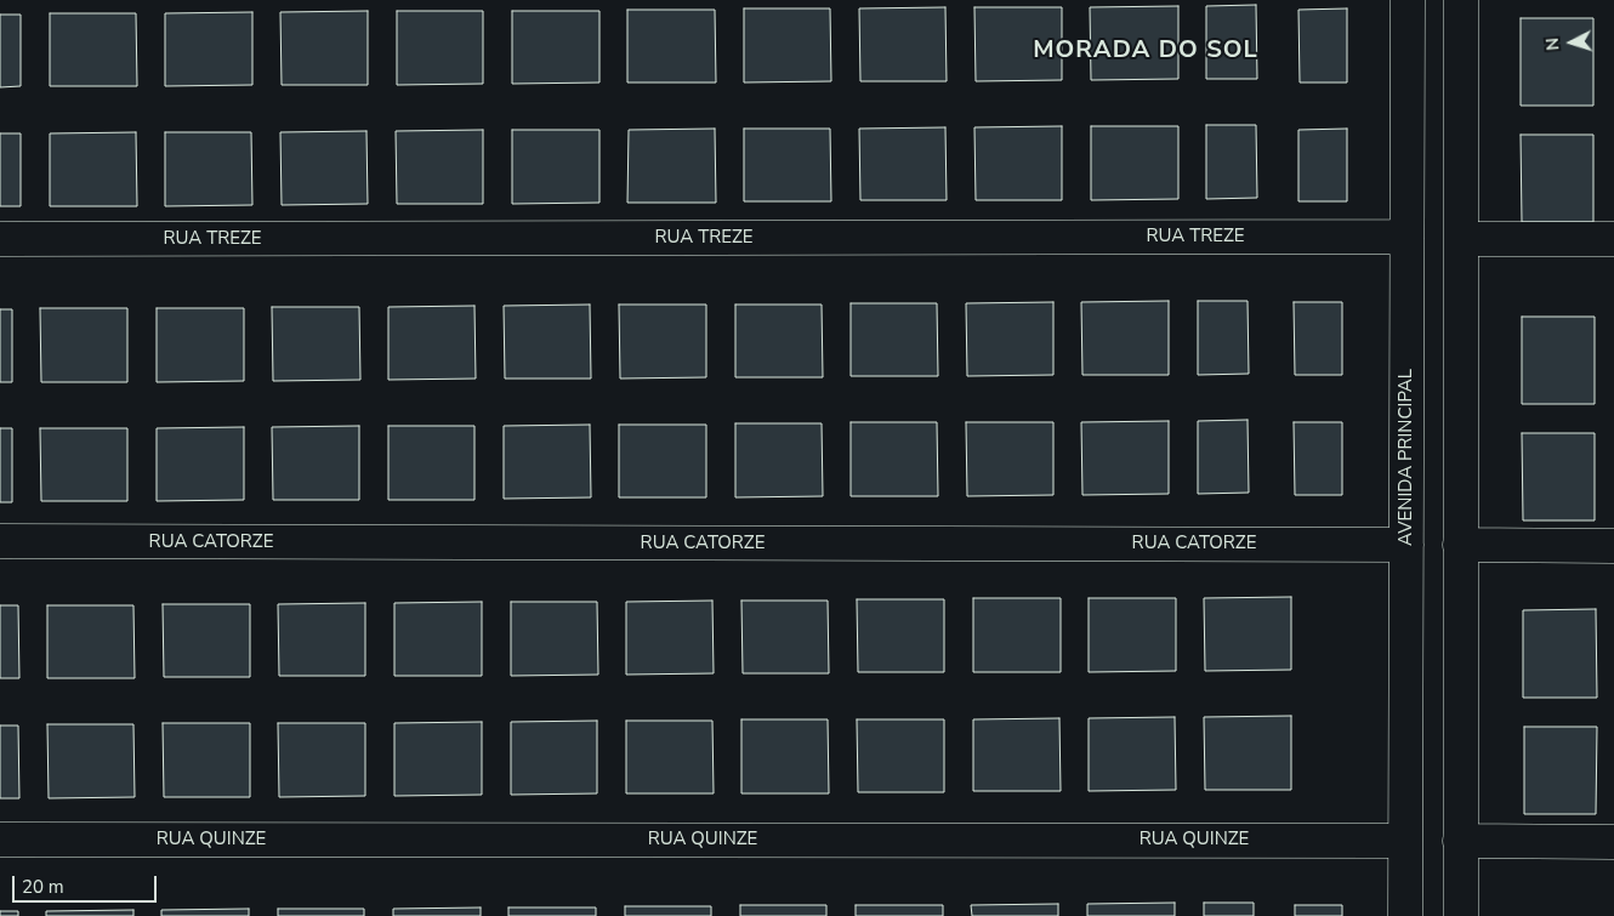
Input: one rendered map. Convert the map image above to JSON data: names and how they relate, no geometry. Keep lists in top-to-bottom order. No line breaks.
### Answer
{"streets":{"street":["RUA TREZE","AVENIDA PRINCIPAL","RUA CATORZE","RUA QUINZE"]},"crossings":[["RUA TREZE","AVENIDA PRINCIPAL"],["AVENIDA PRINCIPAL","RUA CATORZE"],["AVENIDA PRINCIPAL","RUA QUINZE"]],"districts":["MORADA DO SOL"],"scale_bar":"20 m","north":"left"}
